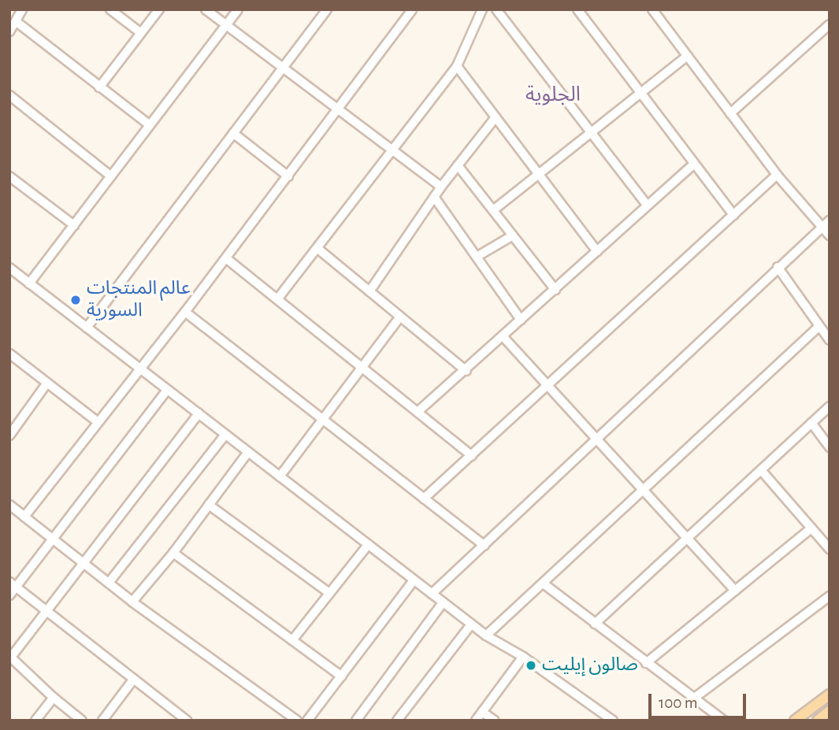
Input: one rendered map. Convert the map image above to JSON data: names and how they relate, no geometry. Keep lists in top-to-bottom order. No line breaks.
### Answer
{"districts":["الجلوية"],"places":["عالم المنتجات السورية","صالون إيليت"],"scale_bar":"100 m"}
